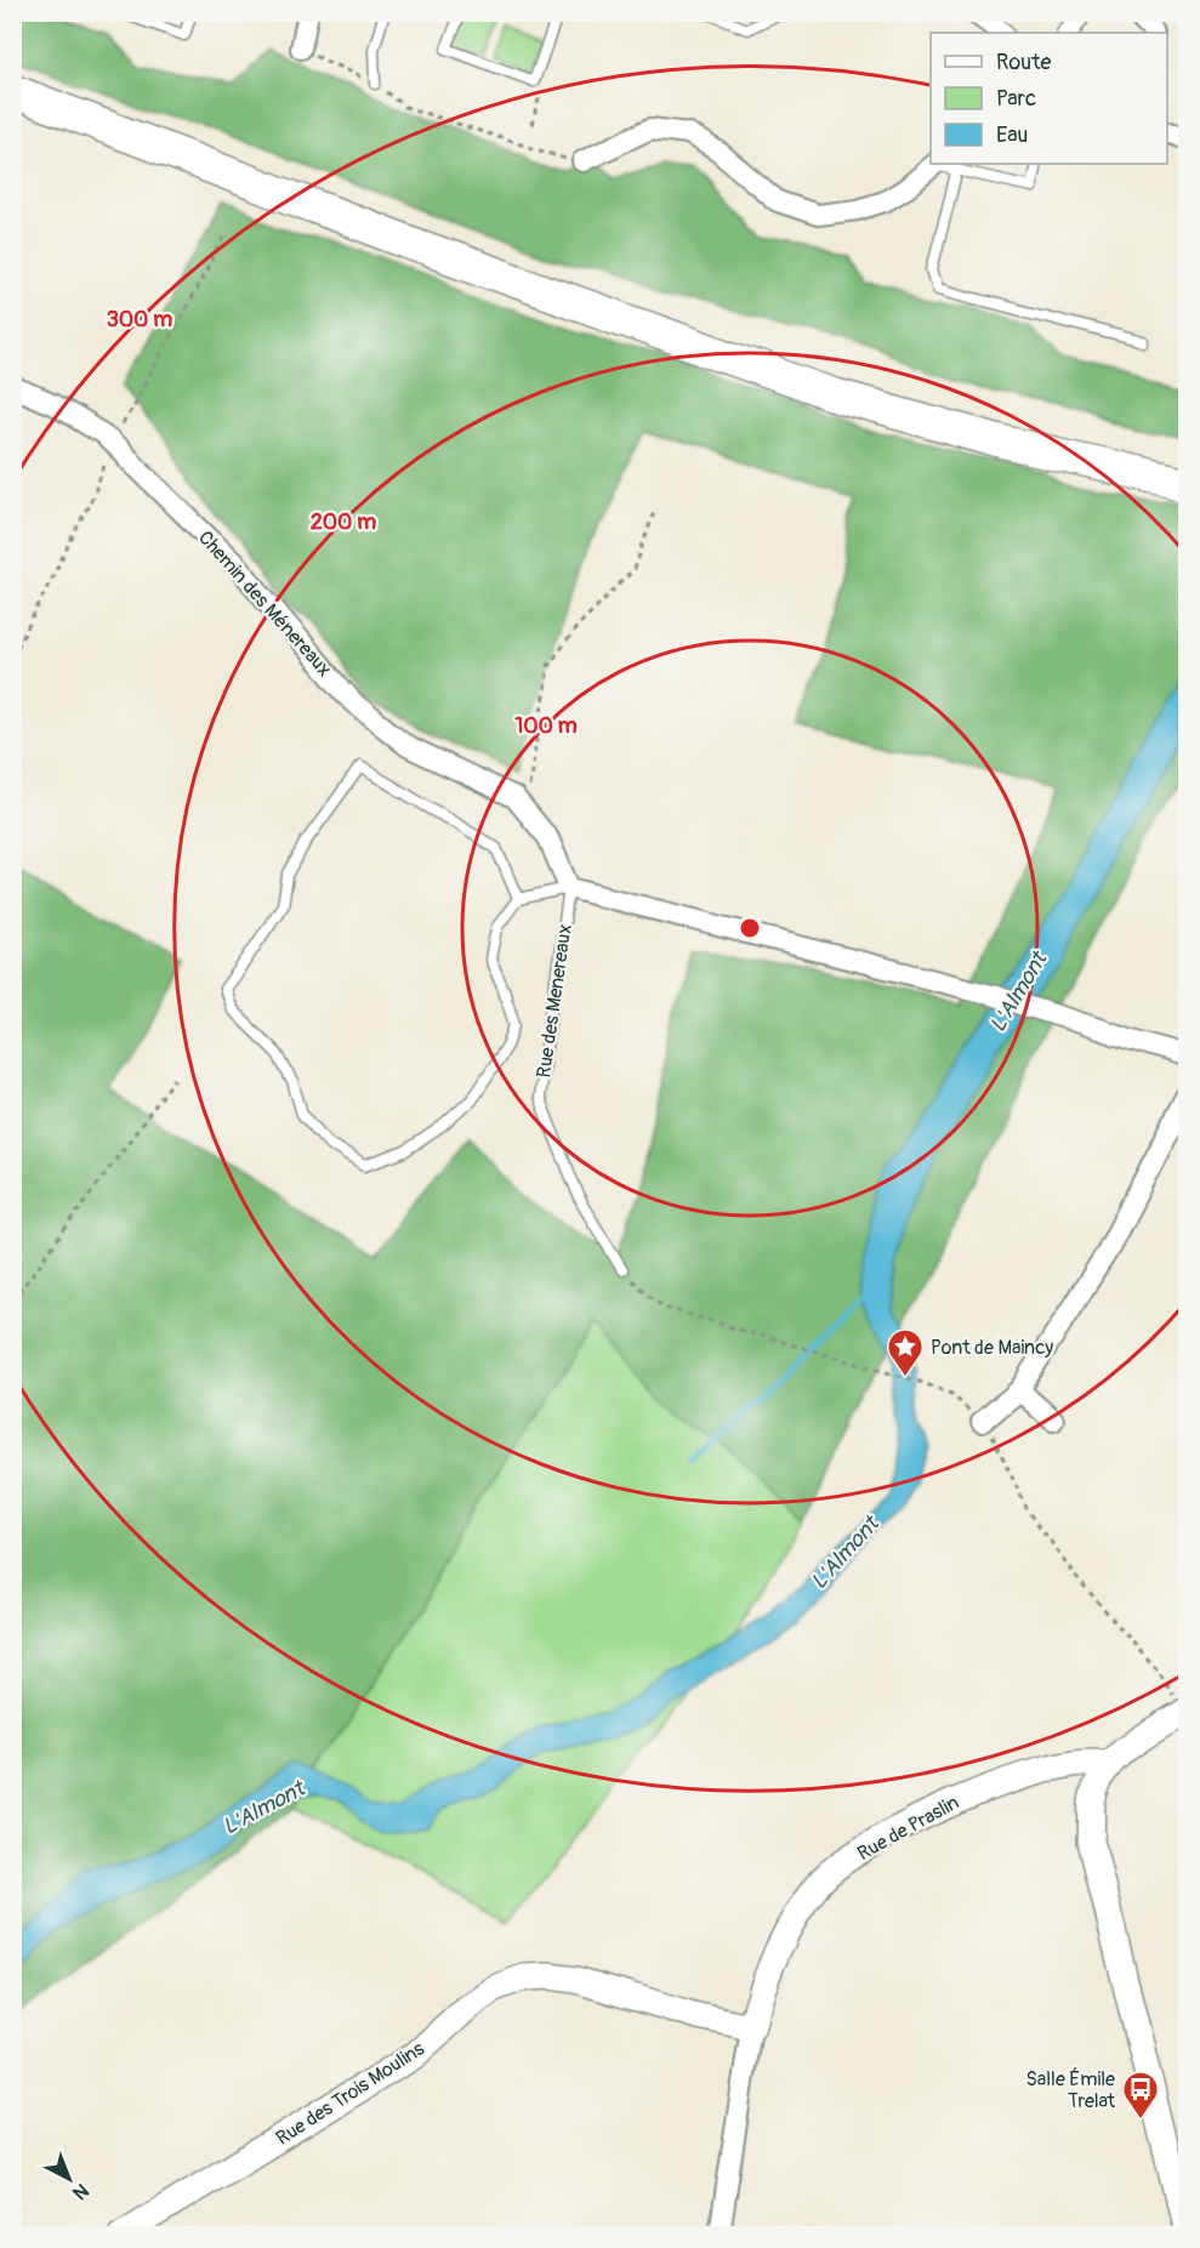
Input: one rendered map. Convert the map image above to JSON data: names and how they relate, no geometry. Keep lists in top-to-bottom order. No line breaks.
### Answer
{"streets":{"street":["Chemin des Ménereaux","Rue de Praslin","Rue des Trois Moulins"],"lane":["Rue des Menereaux"]},"crossings":[["Chemin des Ménereaux","Rue des Menereaux"],["Rue de Praslin","Rue des Trois Moulins"]],"water":["L'Almont"],"places":{"place":["Pont de Maincy"],"bus stop":["Salle Émile Trelat"]},"legend":["Route","Parc","Eau"],"north":"bottom right","rings":["300 m","200 m","100 m"]}
